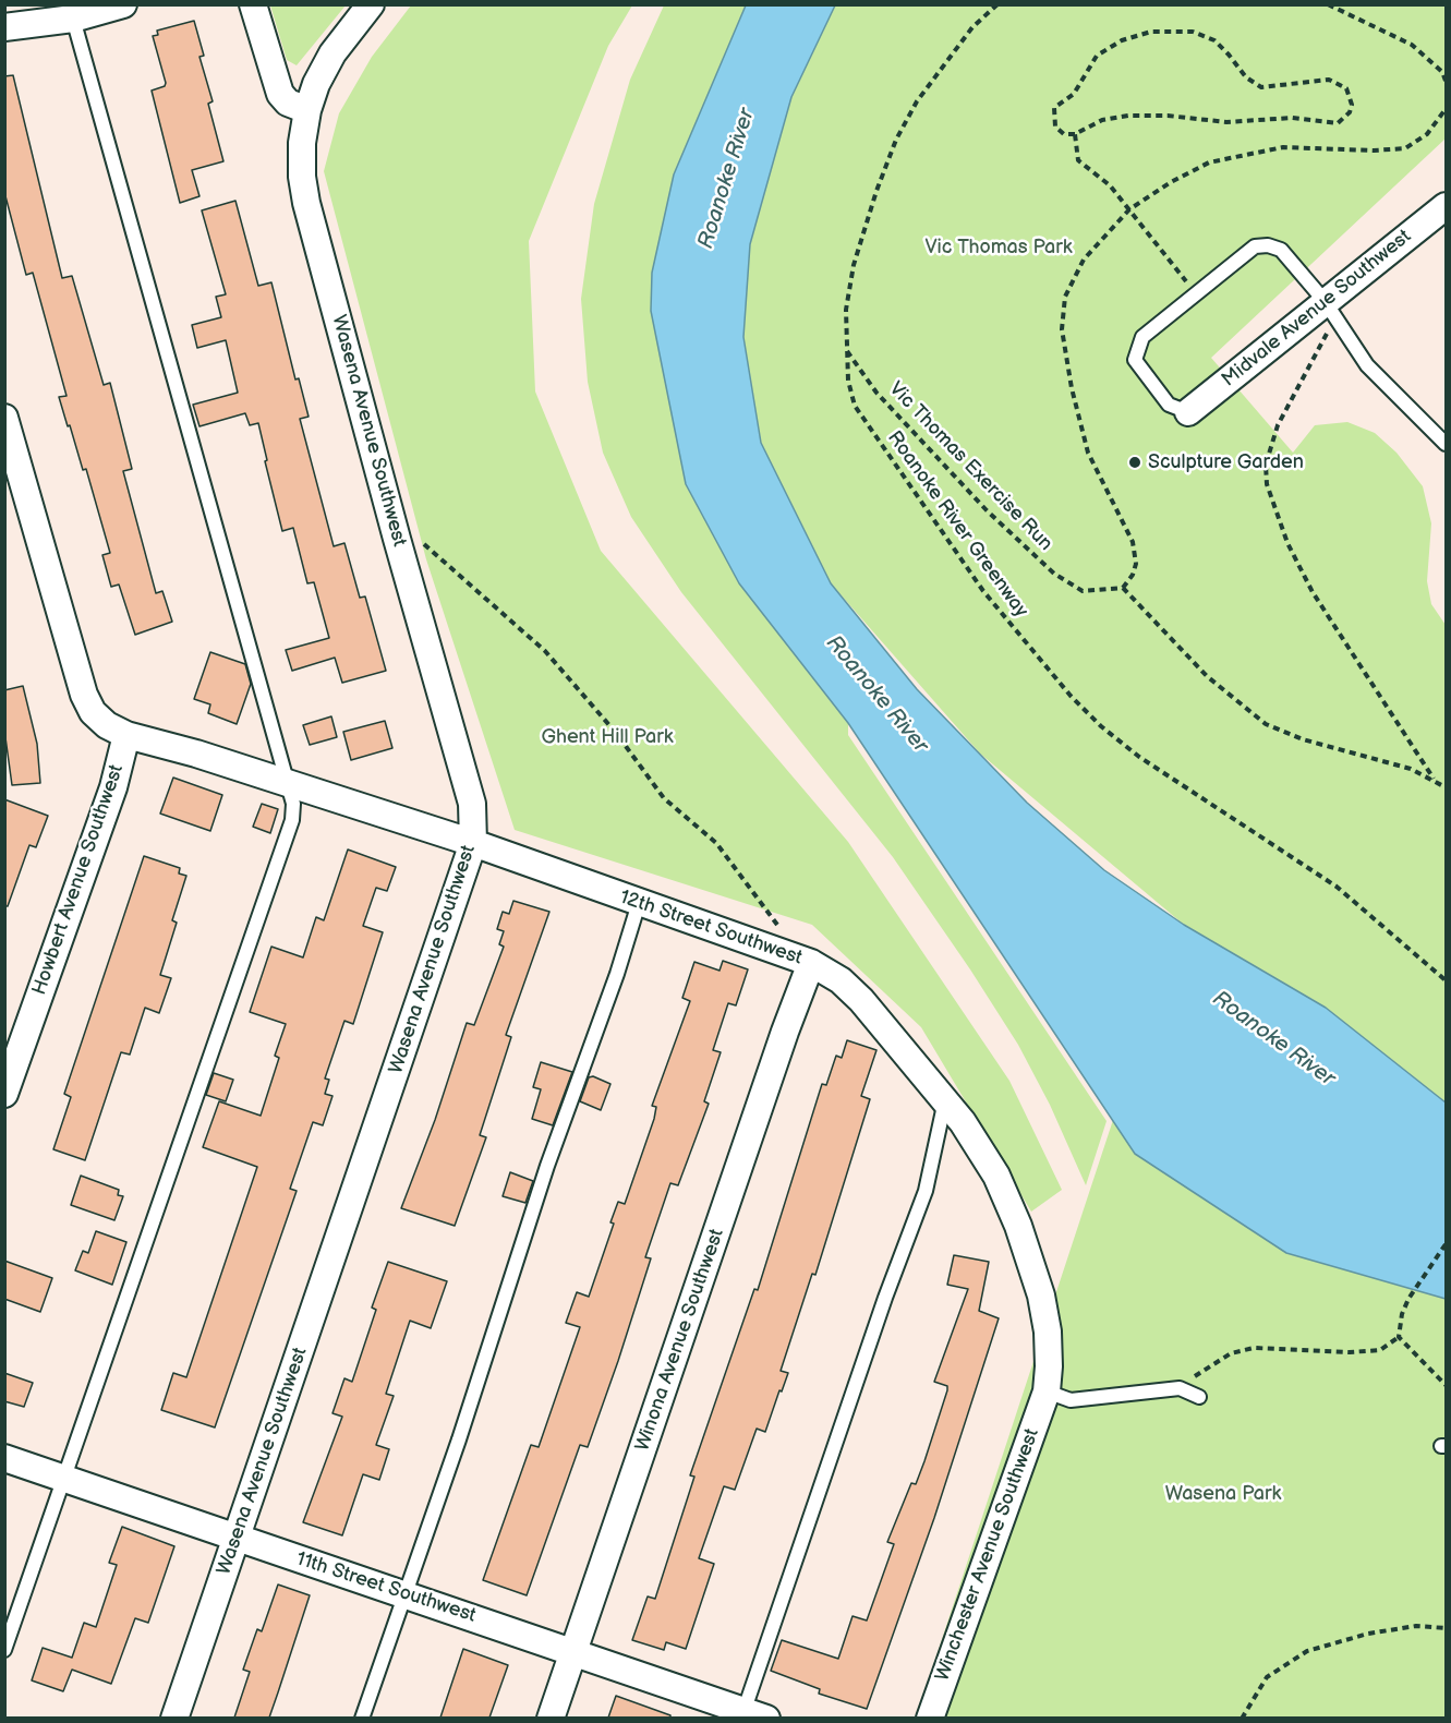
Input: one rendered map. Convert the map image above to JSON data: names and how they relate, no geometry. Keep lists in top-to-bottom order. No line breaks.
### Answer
{"streets":{"street":["Midvale Avenue Southwest","Wasena Avenue Southwest","Howbert Avenue Southwest","12th Street Southwest","Winona Avenue Southwest","Winchester Avenue Southwest","11th Street Southwest"],"path":["Vic Thomas Exercise Run","Roanoke River Greenway"]},"crossings":[["Wasena Avenue Southwest","12th Street Southwest"],["Wasena Avenue Southwest","11th Street Southwest"],["Vic Thomas Exercise Run","Roanoke River Greenway"],["Howbert Avenue Southwest","12th Street Southwest"],["12th Street Southwest","Winona Avenue Southwest"],["12th Street Southwest","Winchester Avenue Southwest"],["Winona Avenue Southwest","11th Street Southwest"]],"water":["Roanoke River"],"parks":["Vic Thomas Park","Ghent Hill Park","Wasena Park"],"places":["Sculpture Garden"]}
